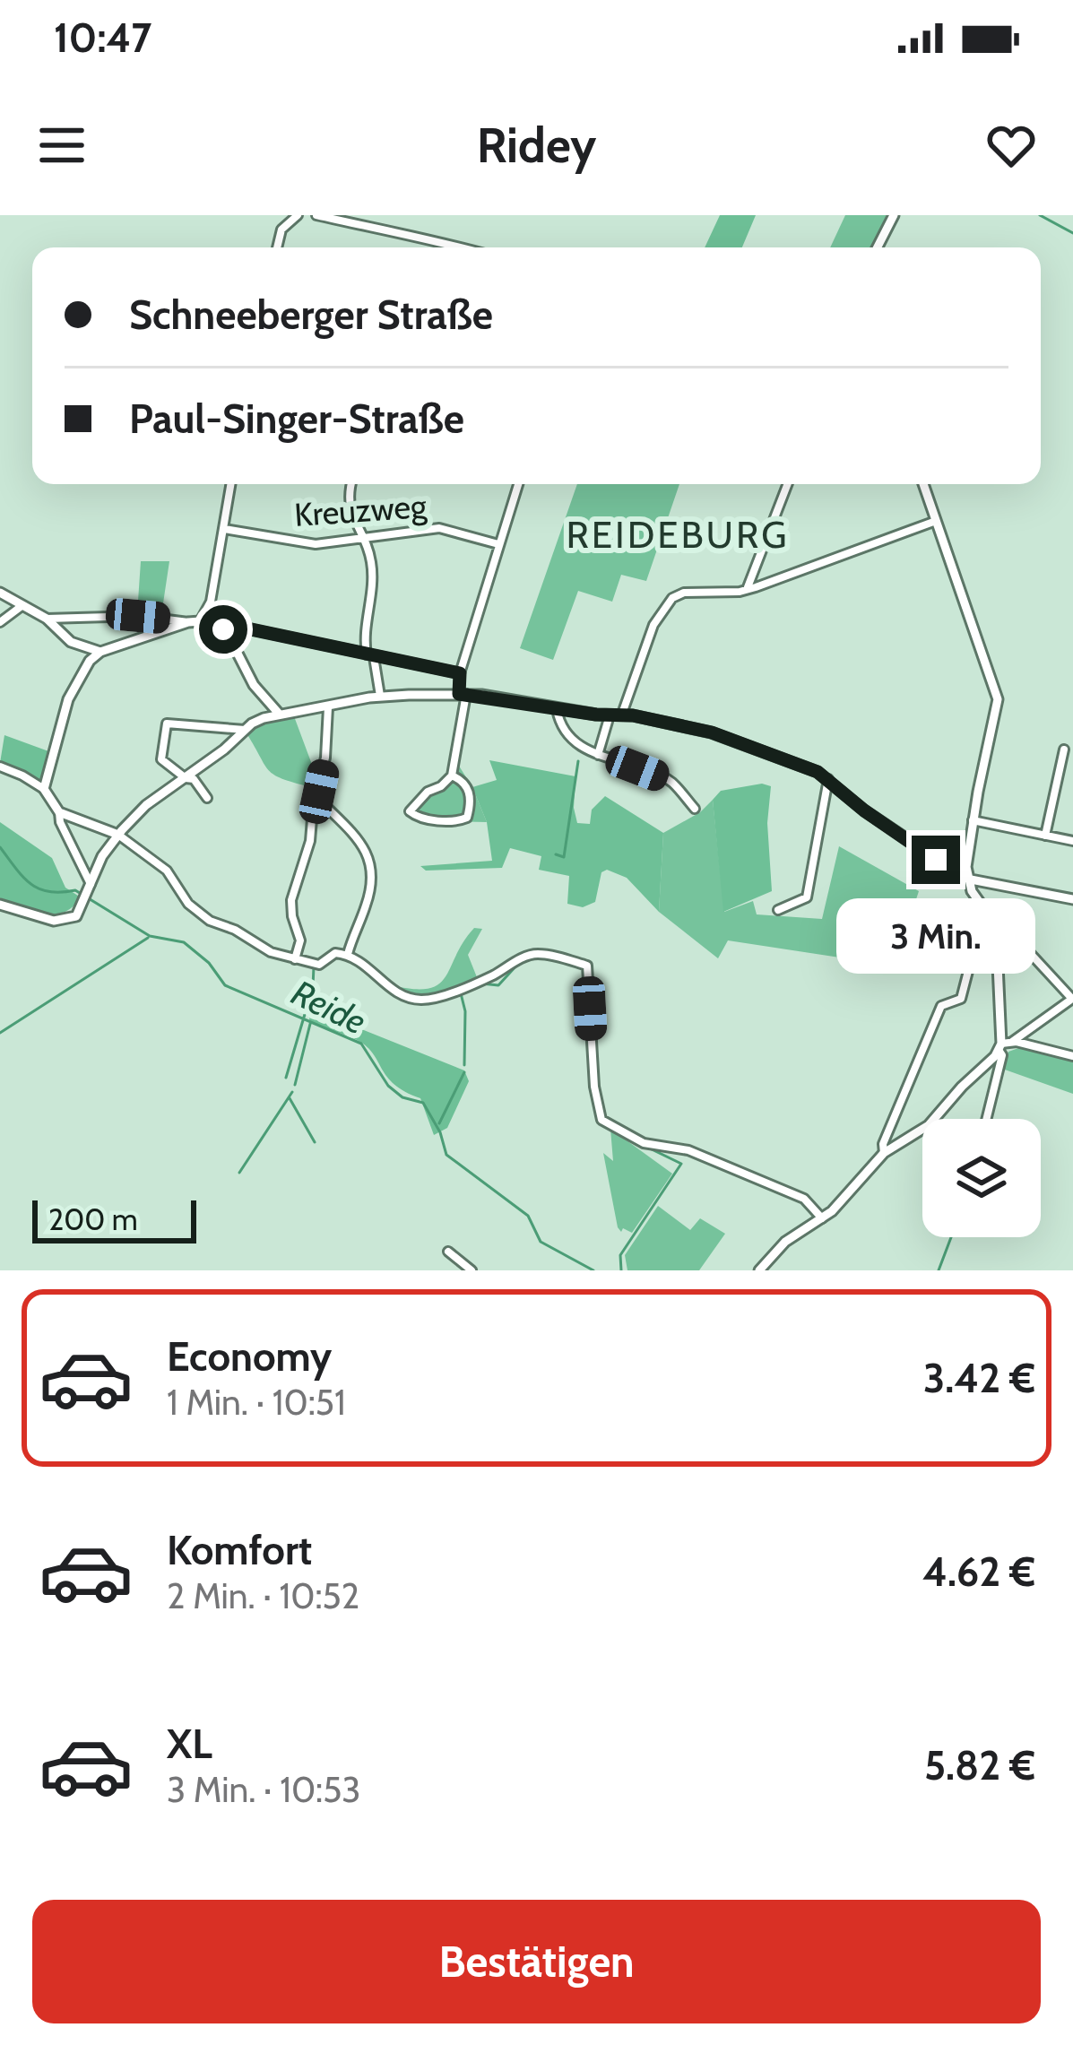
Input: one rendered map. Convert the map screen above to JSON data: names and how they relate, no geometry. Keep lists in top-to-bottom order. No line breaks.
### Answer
{"streets":{"street":["Kreuzweg"]},"districts":["REIDEBURG"],"water":["Reide"],"scale_bar":"200 m","page":{"status":"10:47","header":"Ridey","banner":["Schneeberger Straße","Paul-Singer-Straße"],"bubble":"3 Min.","scale":"200 m","list":[{"name":"Economy","note":"1 Min. · 10:51","value":"3.42 €"},{"name":"Komfort","note":"2 Min. · 10:52","value":"4.62 €"},{"name":"XL","note":"3 Min. · 10:53","value":"5.82 €"}],"buttons":"Bestätigen"}}
